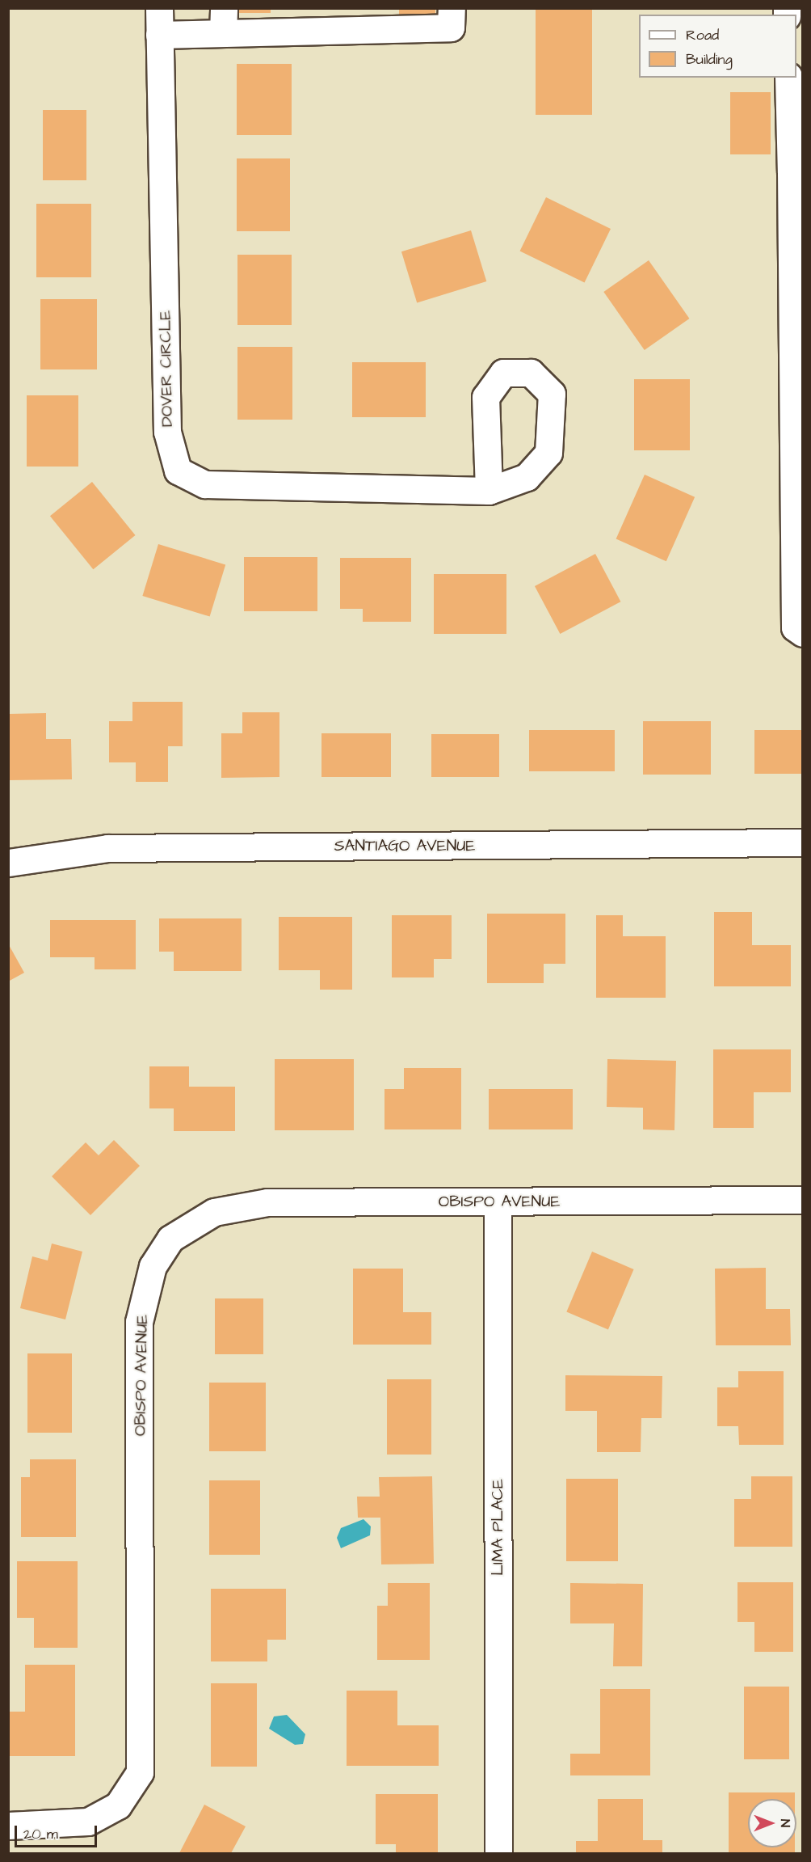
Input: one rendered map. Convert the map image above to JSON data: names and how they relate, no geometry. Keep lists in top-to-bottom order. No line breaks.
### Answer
{"streets":{"street":["DOVER CIRCLE","SANTIAGO AVENUE","OBISPO AVENUE","LIMA PLACE"]},"crossings":[["OBISPO AVENUE","LIMA PLACE"]],"legend":["Road","Building"],"scale_bar":"20 m","north":"right"}
